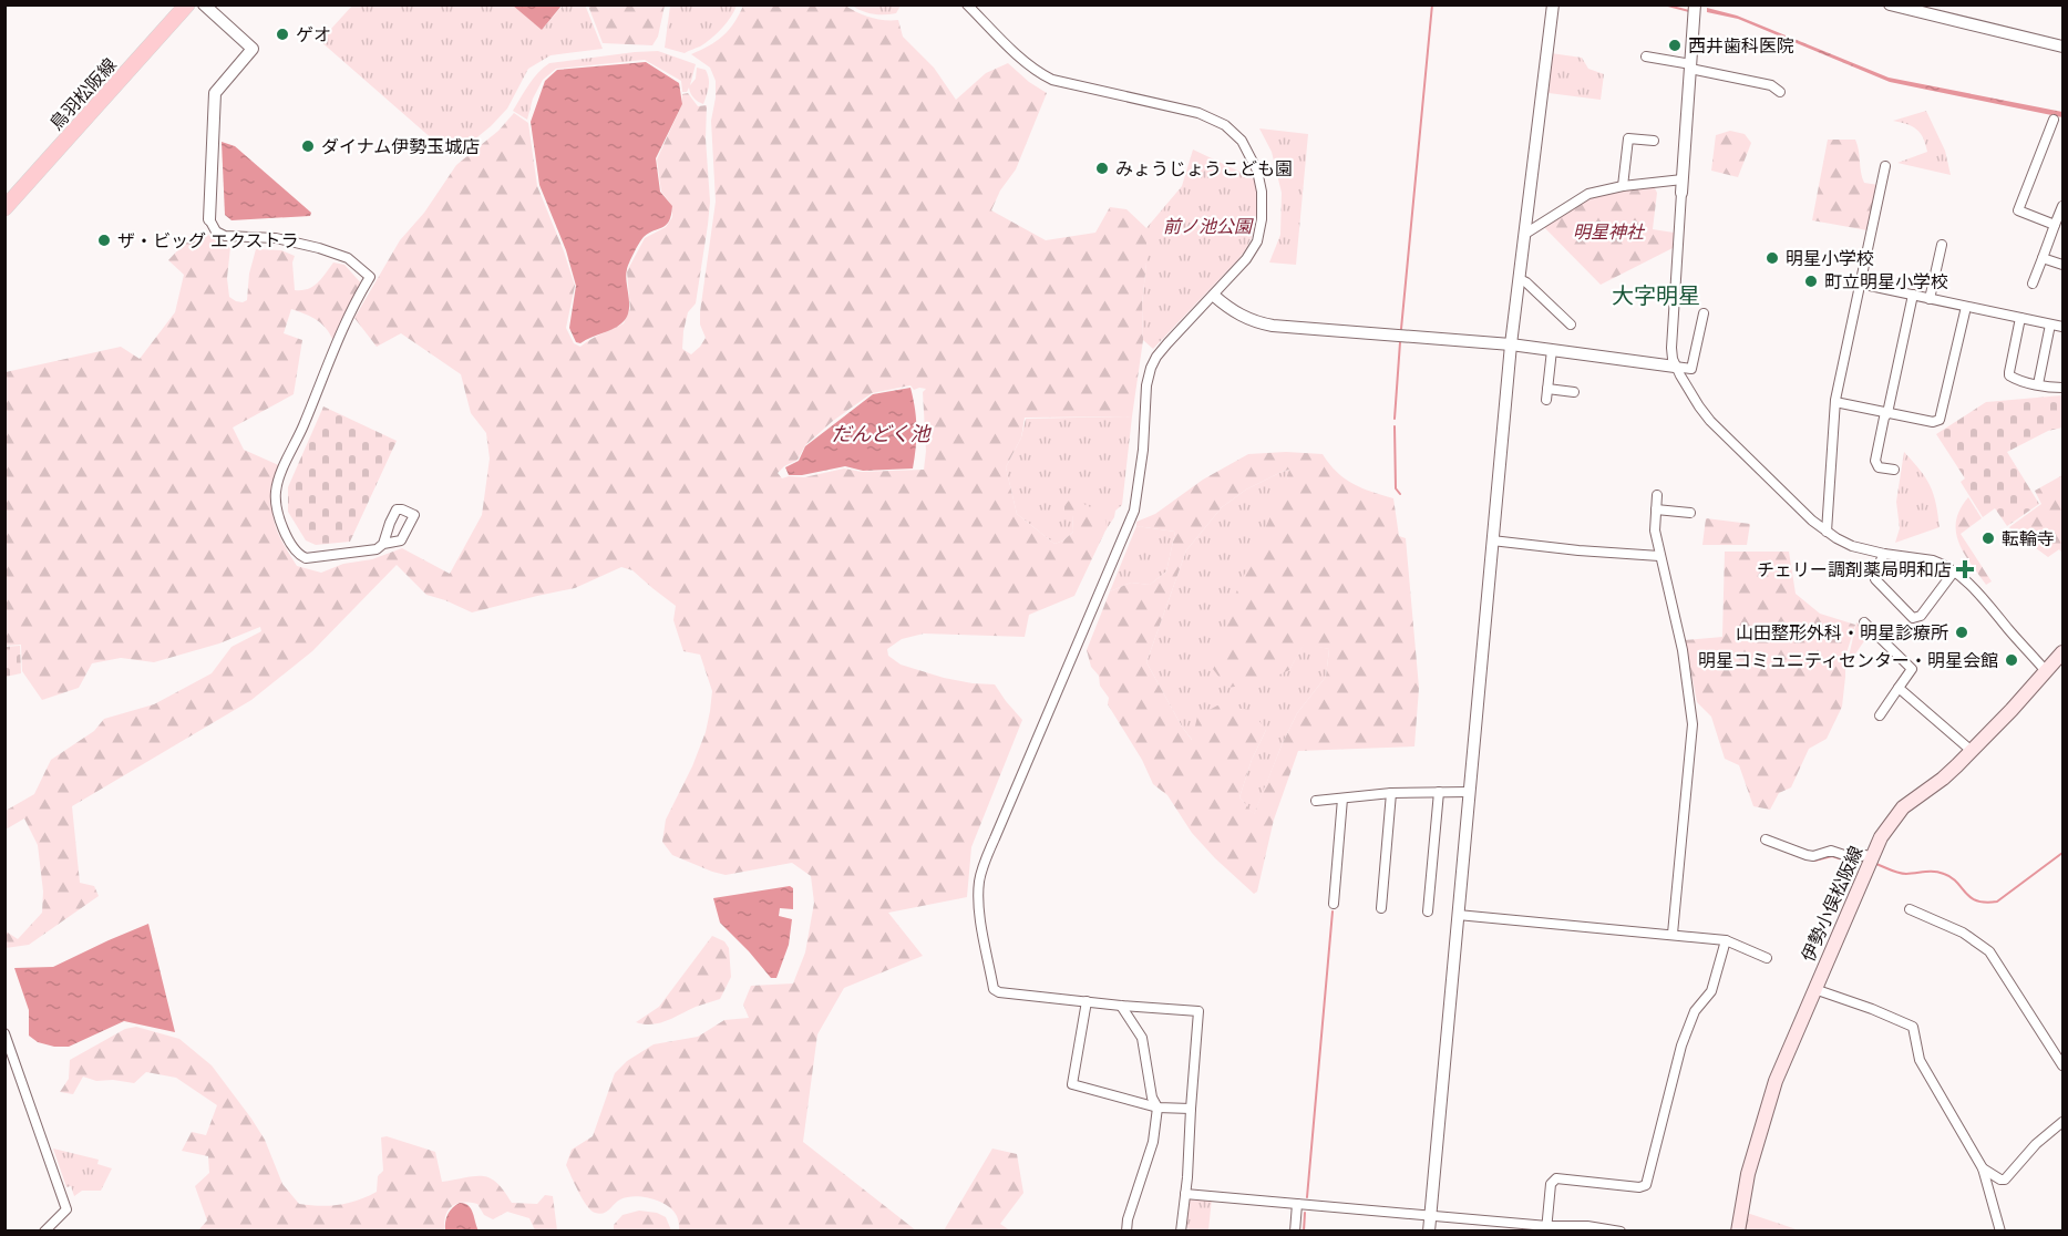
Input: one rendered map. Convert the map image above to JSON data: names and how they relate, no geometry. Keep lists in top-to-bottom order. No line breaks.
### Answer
{"streets":{"main road":["鳥羽松阪線","伊勢小俣松阪線"]},"districts":["大字明星"],"water":["だんどく池"],"parks":["前ノ池公園","明星神社"],"places":{"other":["ゲオ","西井歯科医院","ダイナム伊勢玉城店","みょうじょうこども園","ザ・ビッグ エクストラ","明星小学校","町立明星小学校","転輪寺","山田整形外科・明星診療所","明星コミュニティセンター・明星会館"],"health":["チェリー調剤薬局明和店"]}}
